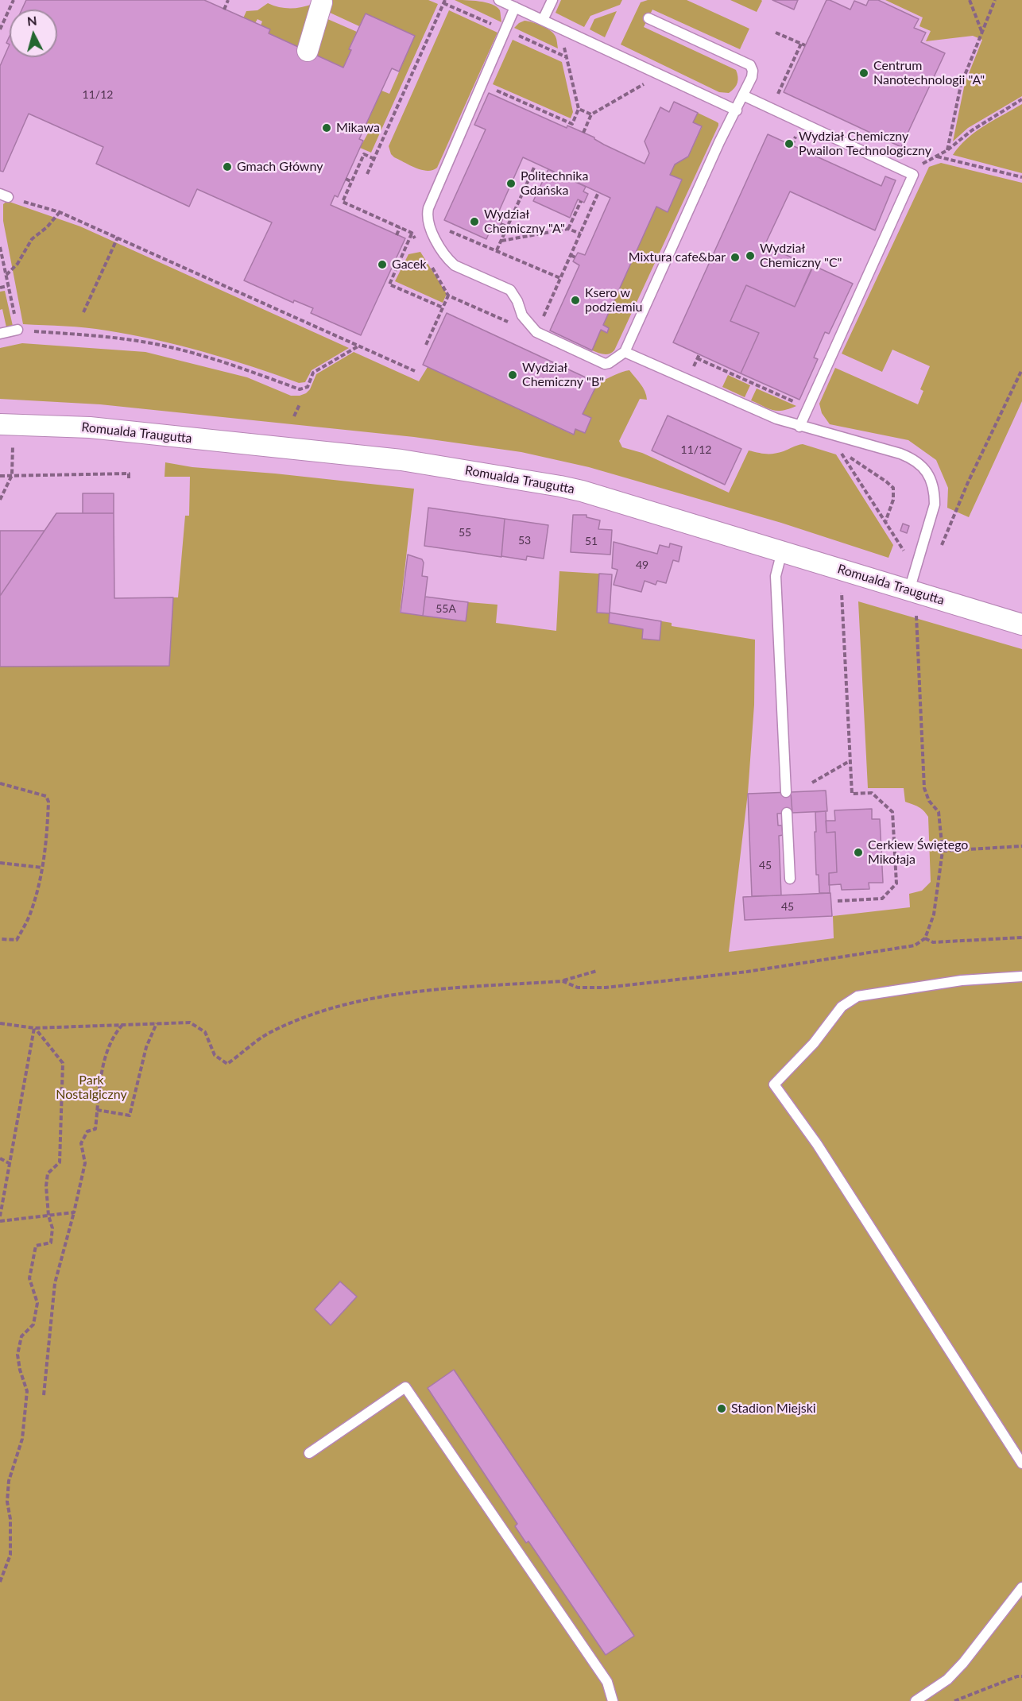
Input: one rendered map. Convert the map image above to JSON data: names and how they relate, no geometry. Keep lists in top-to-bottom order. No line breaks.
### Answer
{"streets":{"street":["Romualda Traugutta"]},"parks":["Park Nostalgiczny"],"places":["Centrum Nanotechnologii \"A\"","Mikawa","Wydział Chemiczny Pwailon Technologiczny","Gmach Główny","Politechnika Gdańska","Wydział Chemiczny \"A\"","Wydział Chemiczny \"C\"","Mixtura cafe&bar","Gacek","Ksero w podziemiu","Wydział Chemiczny \"B\"","Cerkiew Świętego Mikołaja","Stadion Miejski"],"house_numbers":["11/12","11/12","55","53","51","49","55A","45","45"],"north":"top"}
